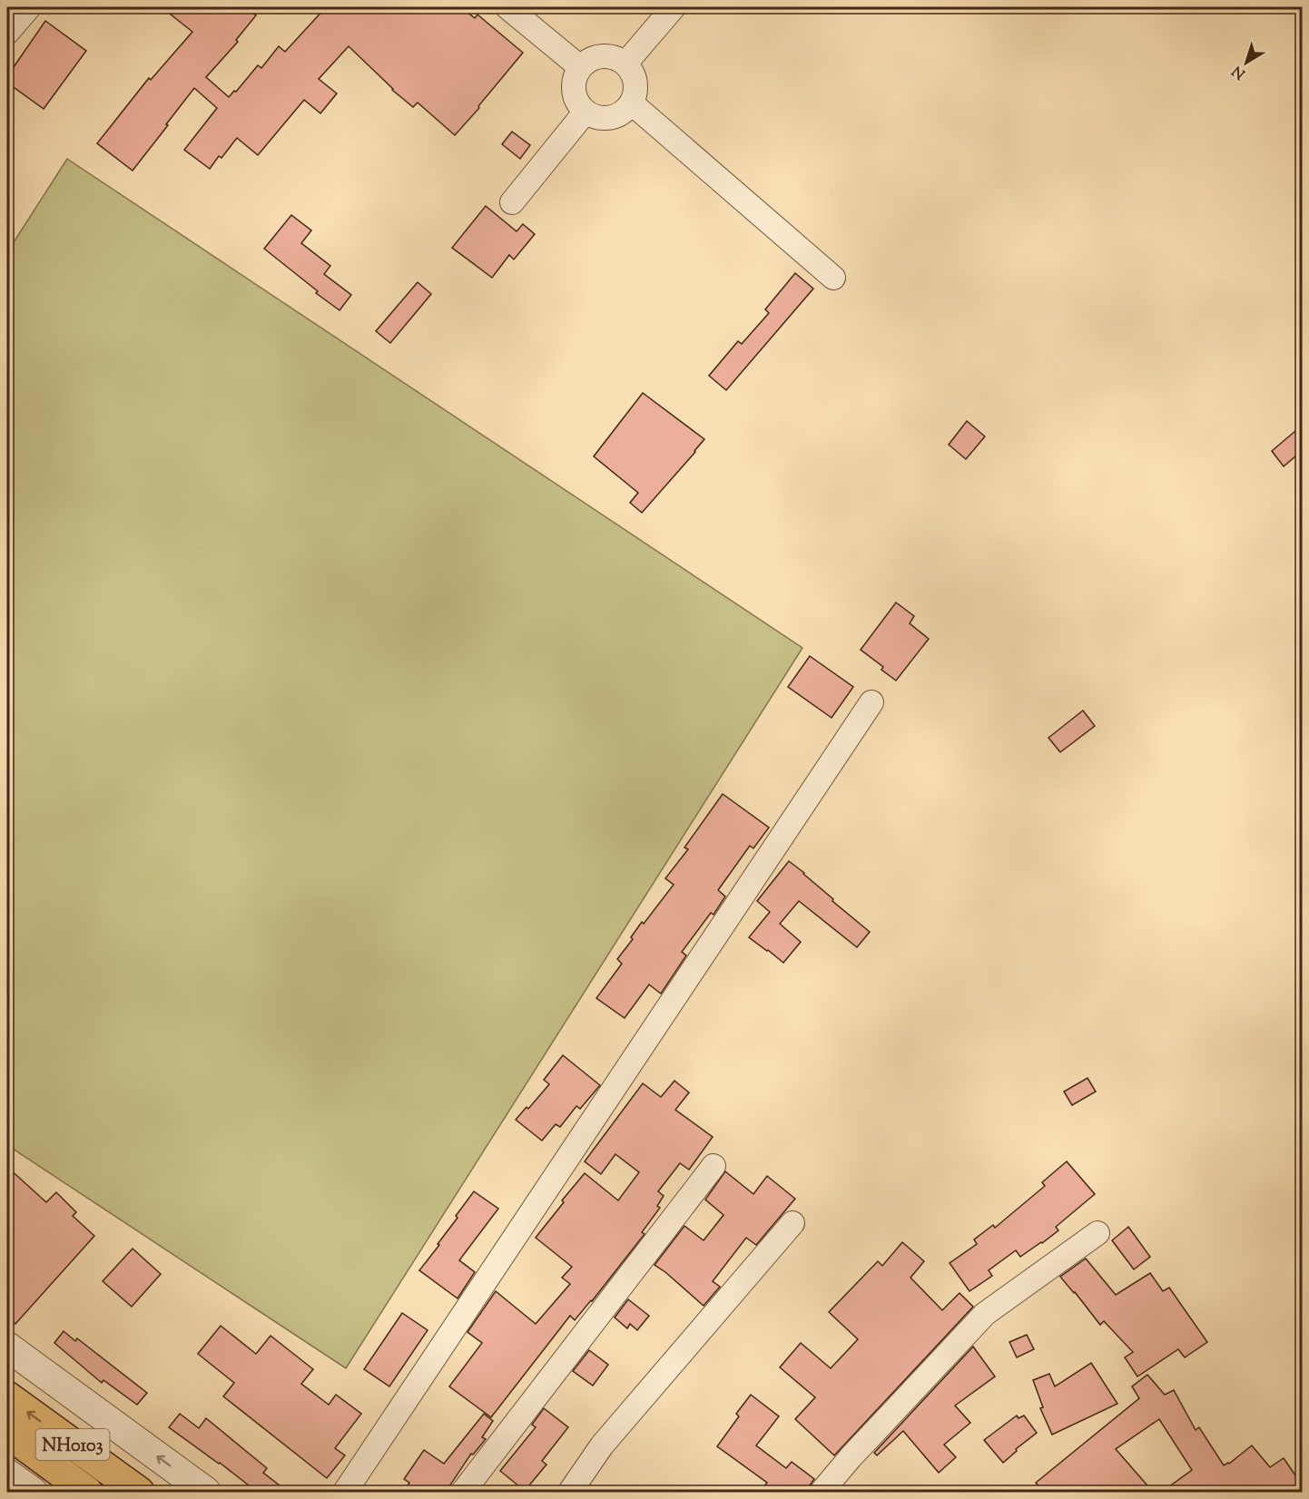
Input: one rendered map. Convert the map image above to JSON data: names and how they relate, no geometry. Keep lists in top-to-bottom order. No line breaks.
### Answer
{"streets":{"highway":["NH0103"]},"north":"bottom left"}
